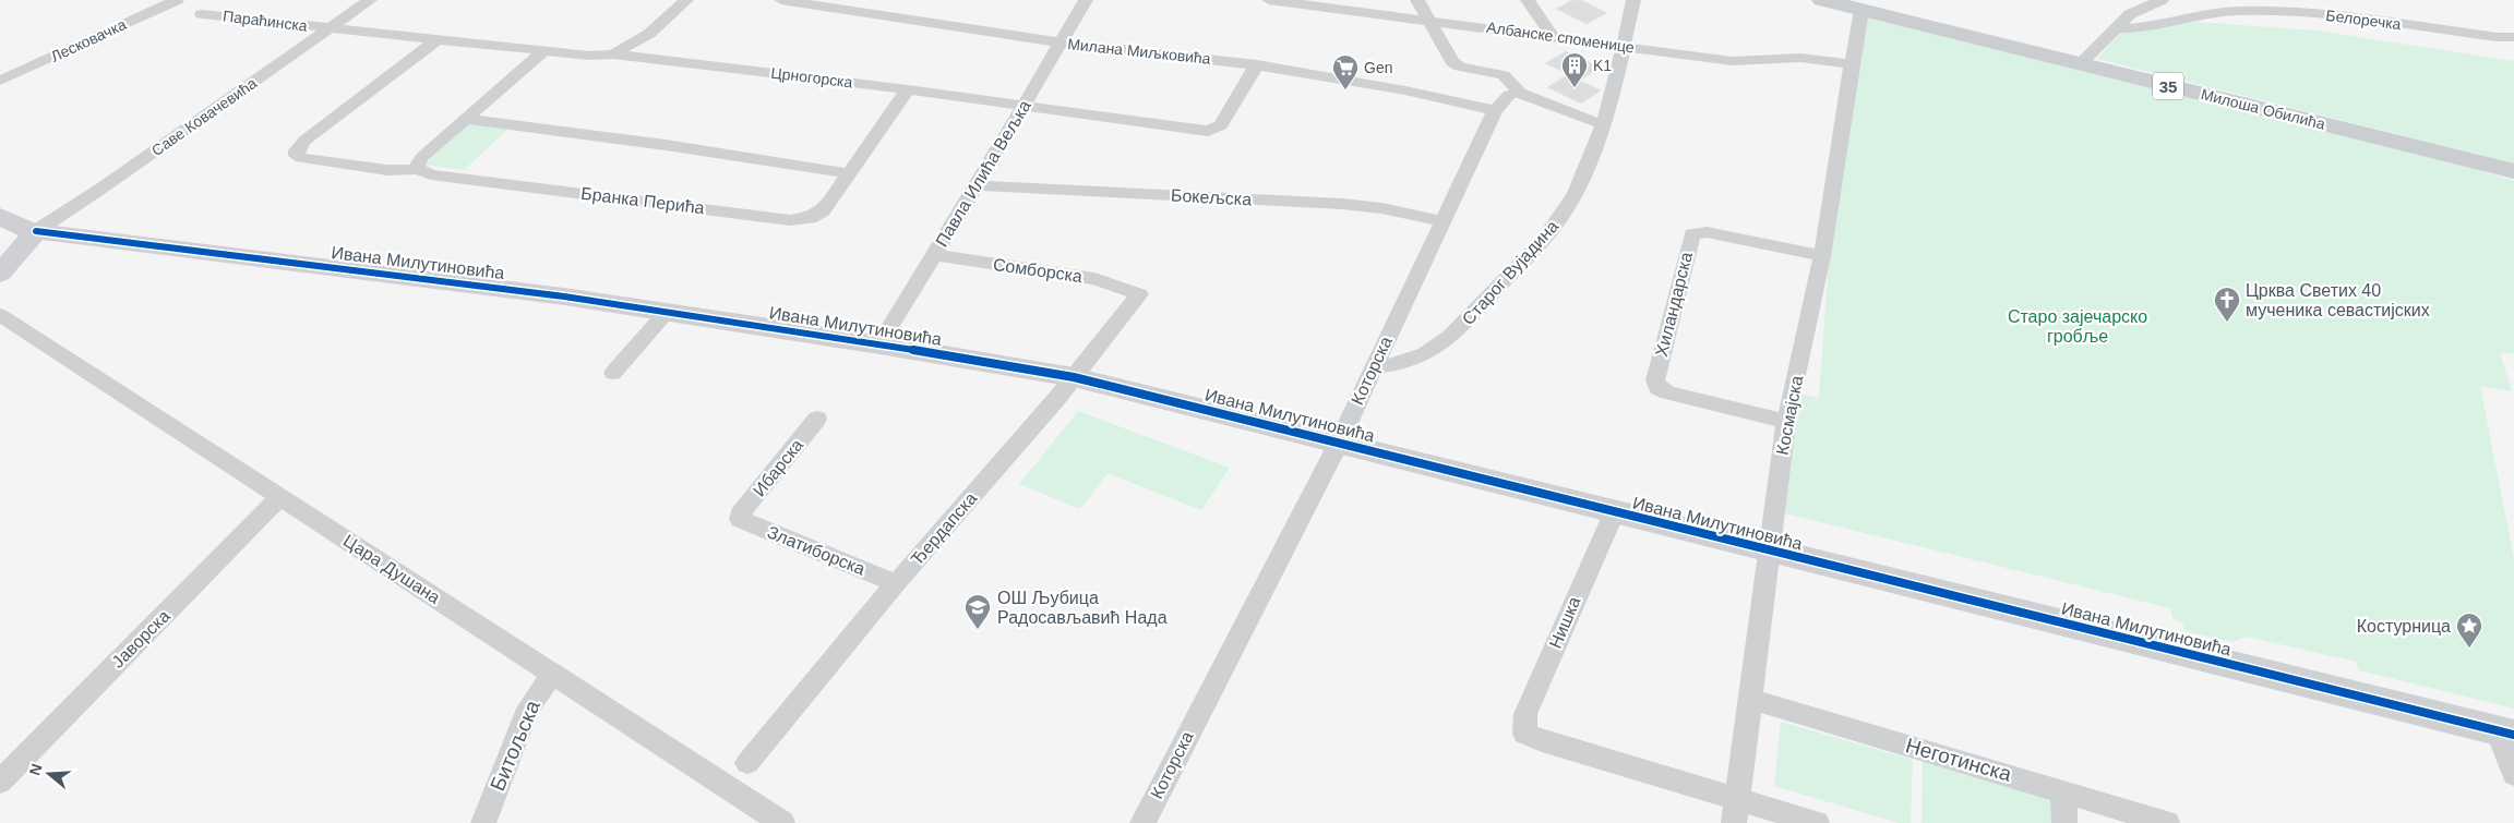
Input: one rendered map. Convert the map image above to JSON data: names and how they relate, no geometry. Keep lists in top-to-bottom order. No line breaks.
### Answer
{"streets":{"main road":["35","Милоша Обилића"],"street":["Белоречка","Параћинска","Албанске споменице","Лесковачка","Милана Миљковића","Црногорска","Саве Ковачевића","Павла Илића Вељка","Бокељска","Бранка Перића","Ивана Милутиновића","Сомборска","Старог Вујадина","Хиландарска","Которска","Космајска","Ибарска","Ђердапска","Златиборска","Цара Душана","Нишка","Јаворска","Битољска","Неготинска"]},"crossings":[["Параћинска","Црногорска"],["Параћинска","Саве Ковачевића"],["Албанске споменице","Старог Вујадина"],["Албанске споменице","Космајска"],["Милана Миљковића","Црногорска"],["Милана Миљковића","Павла Илића Вељка"],["Милана Миљковића","Которска"],["Црногорска","Саве Ковачевића"],["Црногорска","Павла Илића Вељка"],["Црногорска","Бранка Перића"],["Милоша Обилића","Космајска"],["Саве Ковачевића","Ивана Милутиновића"],["Павла Илића Вељка","Бокељска"],["Павла Илића Вељка","Ивана Милутиновића"],["Павла Илића Вељка","Сомборска"],["Бокељска","Которска"],["Ивана Милутиновића","Которска"],["Ивана Милутиновића","Космајска"],["Ивана Милутиновића","Ђердапска"],["Ивана Милутиновића","Нишка"],["Сомборска","Ђердапска"],["Старог Вујадина","Которска"],["Космајска","Нишка"],["Космајска","Неготинска"],["Ибарска","Златиборска"],["Ђердапска","Златиборска"],["Цара Душана","Јаворска"],["Цара Душана","Битољска"]],"parks":["Старо зајечарско гробље"],"places":{"building":["K1"],"supermarket":["Gen"],"church":["Црква Светих 40 мученика севастијских"],"school or university":["ОШ Љубица Радосављавић Нада"],"place":["Костурница"]},"north":"left"}
